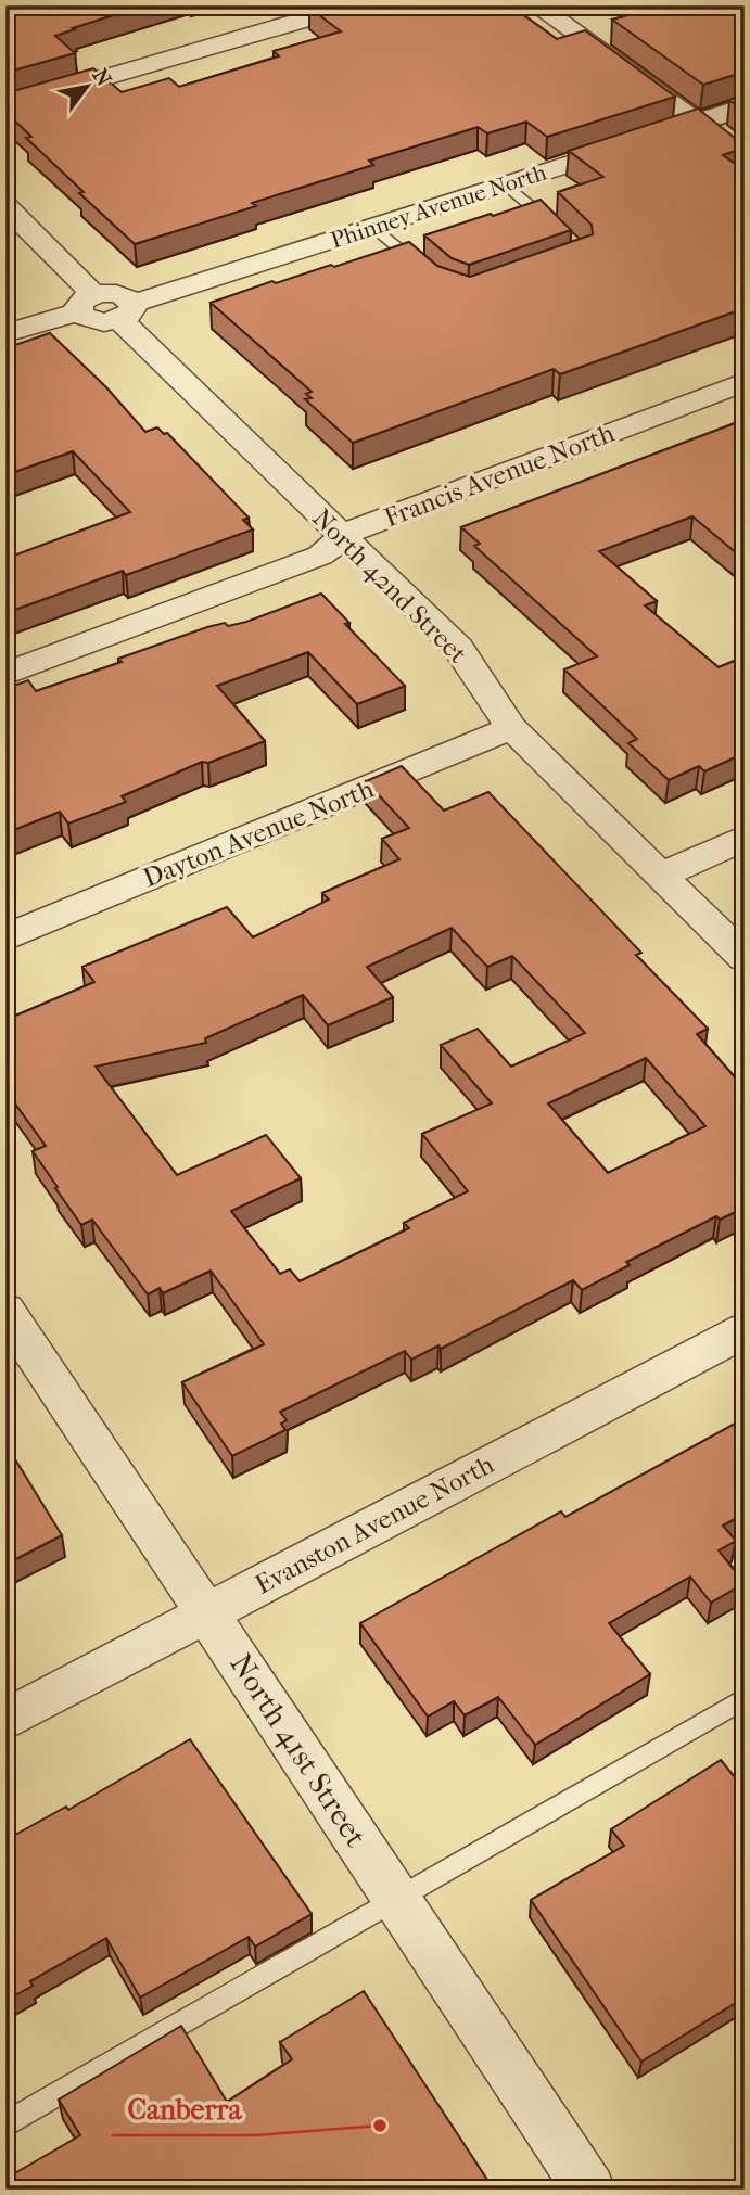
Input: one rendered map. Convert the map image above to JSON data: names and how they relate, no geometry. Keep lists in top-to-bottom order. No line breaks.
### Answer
{"streets":{"street":["Phinney Avenue North","Francis Avenue North","North 42nd Street","Dayton Avenue North","Evanston Avenue North","North 41st Street"]},"crossings":[["Phinney Avenue North","North 42nd Street"],["Francis Avenue North","North 42nd Street"],["North 42nd Street","Dayton Avenue North"],["Evanston Avenue North","North 41st Street"]],"places":["Canberra"],"north":"top right"}
